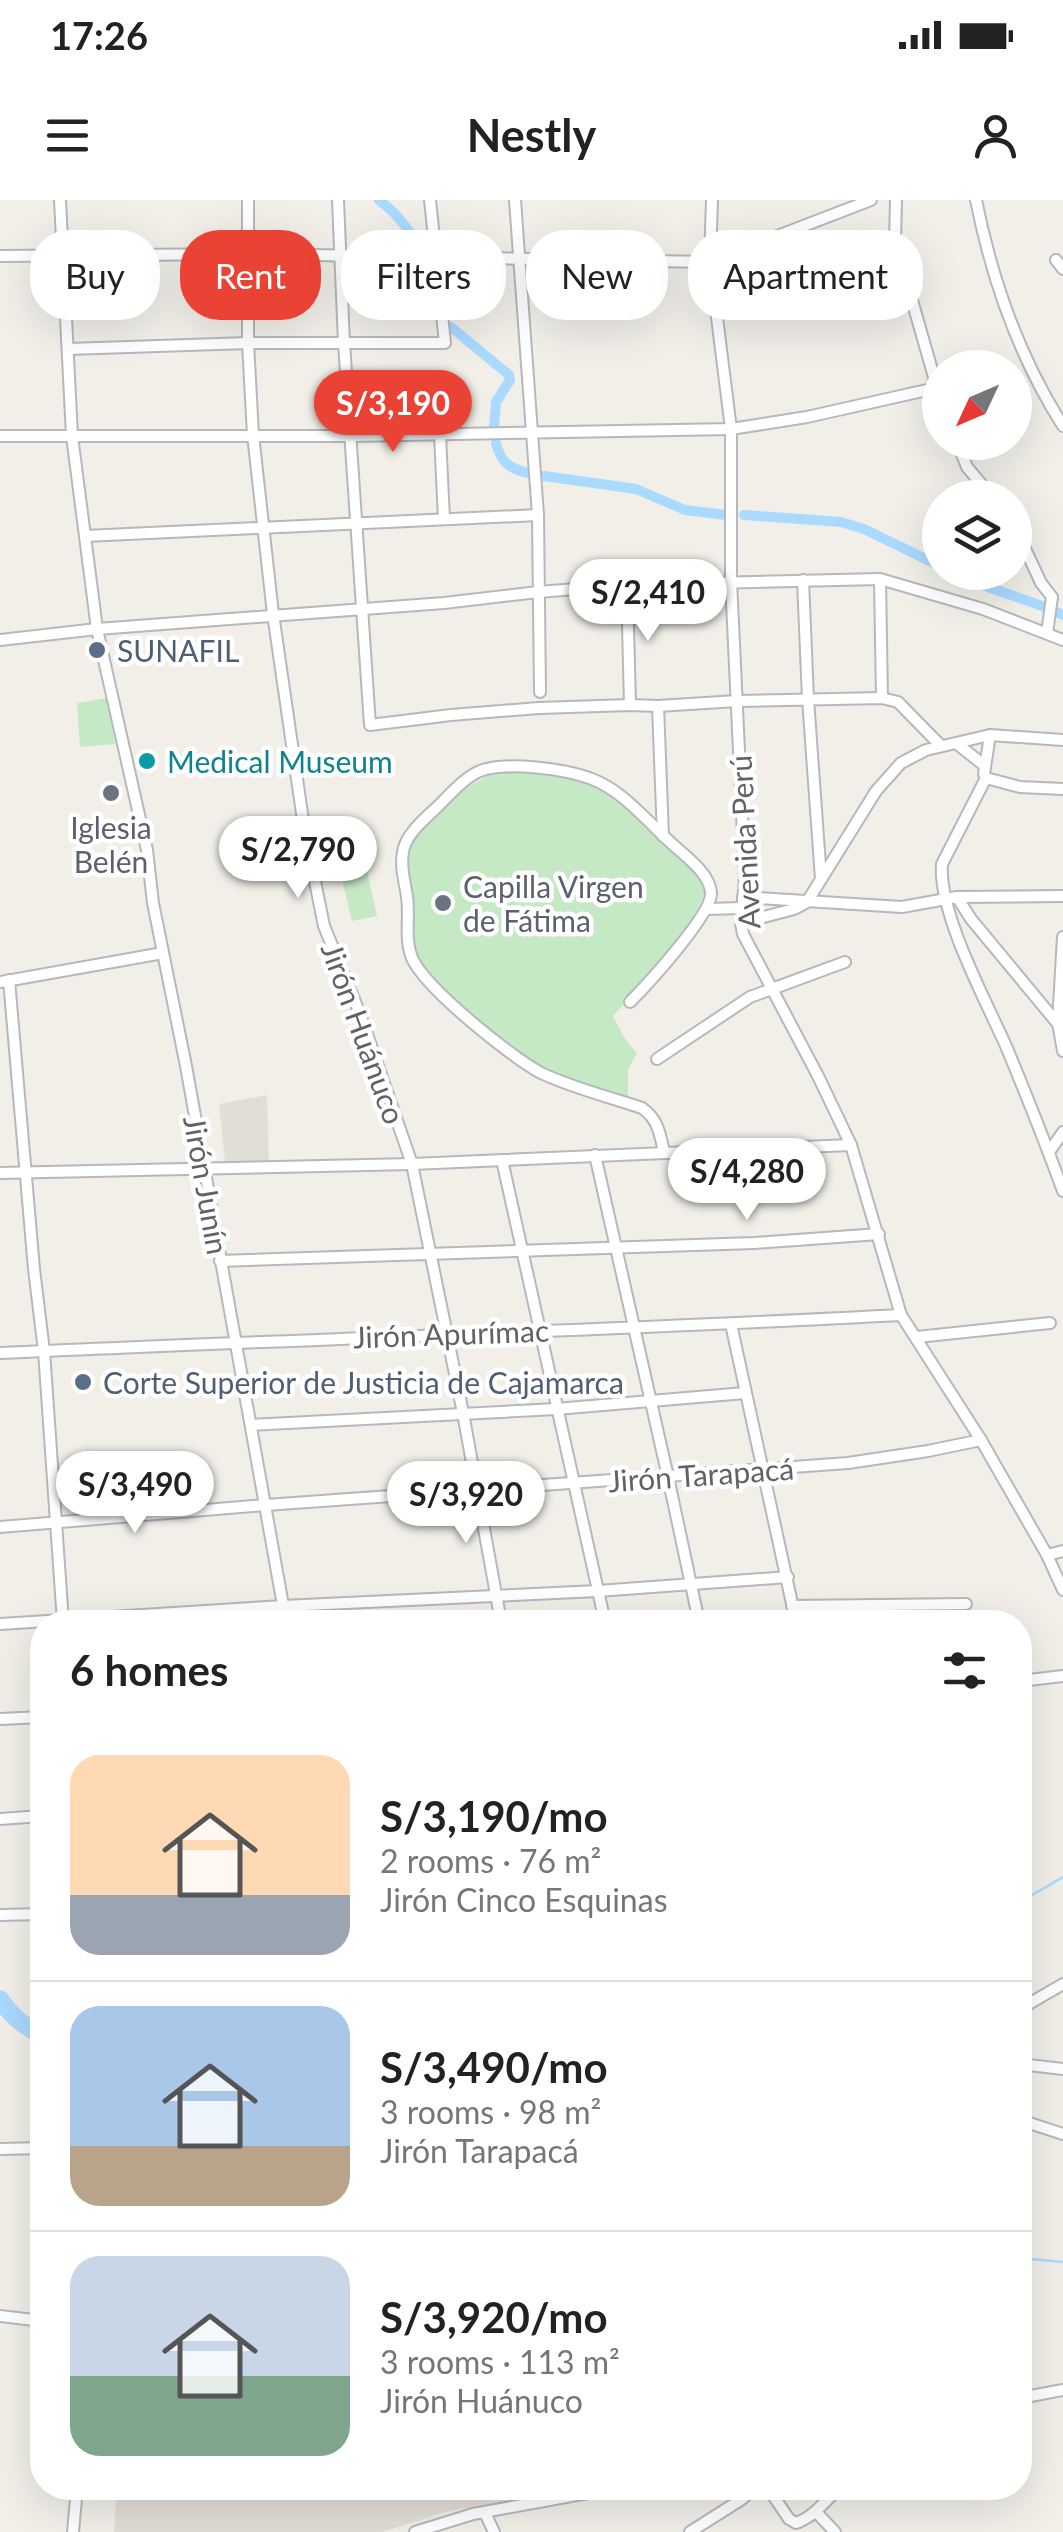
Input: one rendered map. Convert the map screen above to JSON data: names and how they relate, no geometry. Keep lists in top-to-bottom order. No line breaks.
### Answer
{"streets":{"street":["Avenida Perú","Jirón Huánuco","Jirón Junín","Jirón Apurímac","Jirón Tarapacá"]},"crossings":[["Avenida Perú","Jirón Apurímac"],["Avenida Perú","Jirón Tarapacá"],["Jirón Huánuco","Jirón Apurímac"],["Jirón Huánuco","Jirón Tarapacá"],["Jirón Junín","Jirón Apurímac"],["Jirón Junín","Jirón Tarapacá"]],"places":["SUNAFIL","Medical Museum","Iglesia Belén","Capilla Virgen de Fátima","Corte Superior de Justicia de Cajamarca"],"north":"bottom left","page":{"status":"17:26","header":"Nestly","chip":["Buy","Rent","Filters","New","Apartment"],"price":["S/3,190","S/2,410","S/2,790","S/4,280","S/3,490","S/3,920"],"heading":"6 homes","list":[{"name":"S/3,190/mo","note":"2 rooms · 76 m² · Jirón Cinco Esquinas"},{"name":"S/3,490/mo","note":"3 rooms · 98 m² · Jirón Tarapacá"},{"name":"S/3,920/mo","note":"3 rooms · 113 m² · Jirón Huánuco"}]}}
